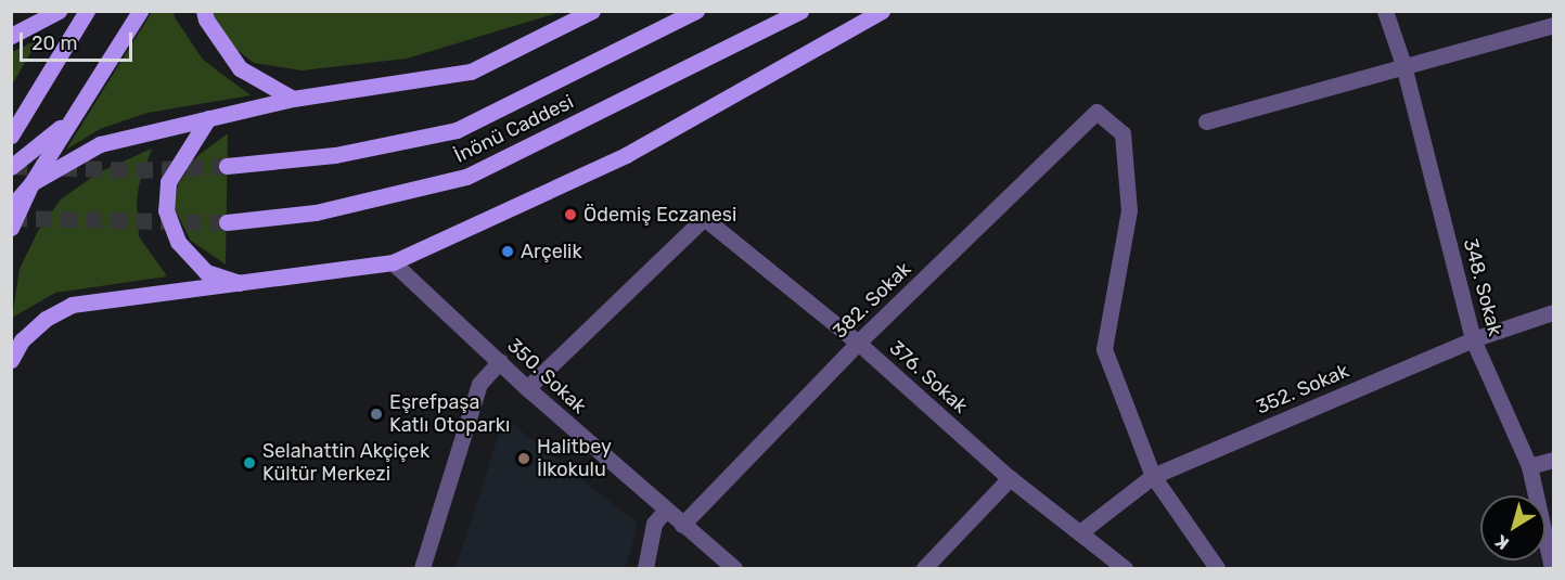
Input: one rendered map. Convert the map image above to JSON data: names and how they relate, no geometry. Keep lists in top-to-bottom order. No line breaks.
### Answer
{"streets":{"main road":["İnönü Caddesi"],"street":["348. Sokak","382. Sokak","350. Sokak","376. Sokak","352. Sokak"]},"crossings":[["348. Sokak","352. Sokak"],["382. Sokak","350. Sokak"],["382. Sokak","376. Sokak"],["382. Sokak","352. Sokak"],["350. Sokak","376. Sokak"],["376. Sokak","352. Sokak"]],"places":["Ödemiş Eczanesi","Arçelik","Eşrefpaşa Katlı Otoparkı","Halitbey İlkokulu","Selahattin Akçiçek Kültür Merkezi"],"scale_bar":"20 m","north":"bottom left"}
